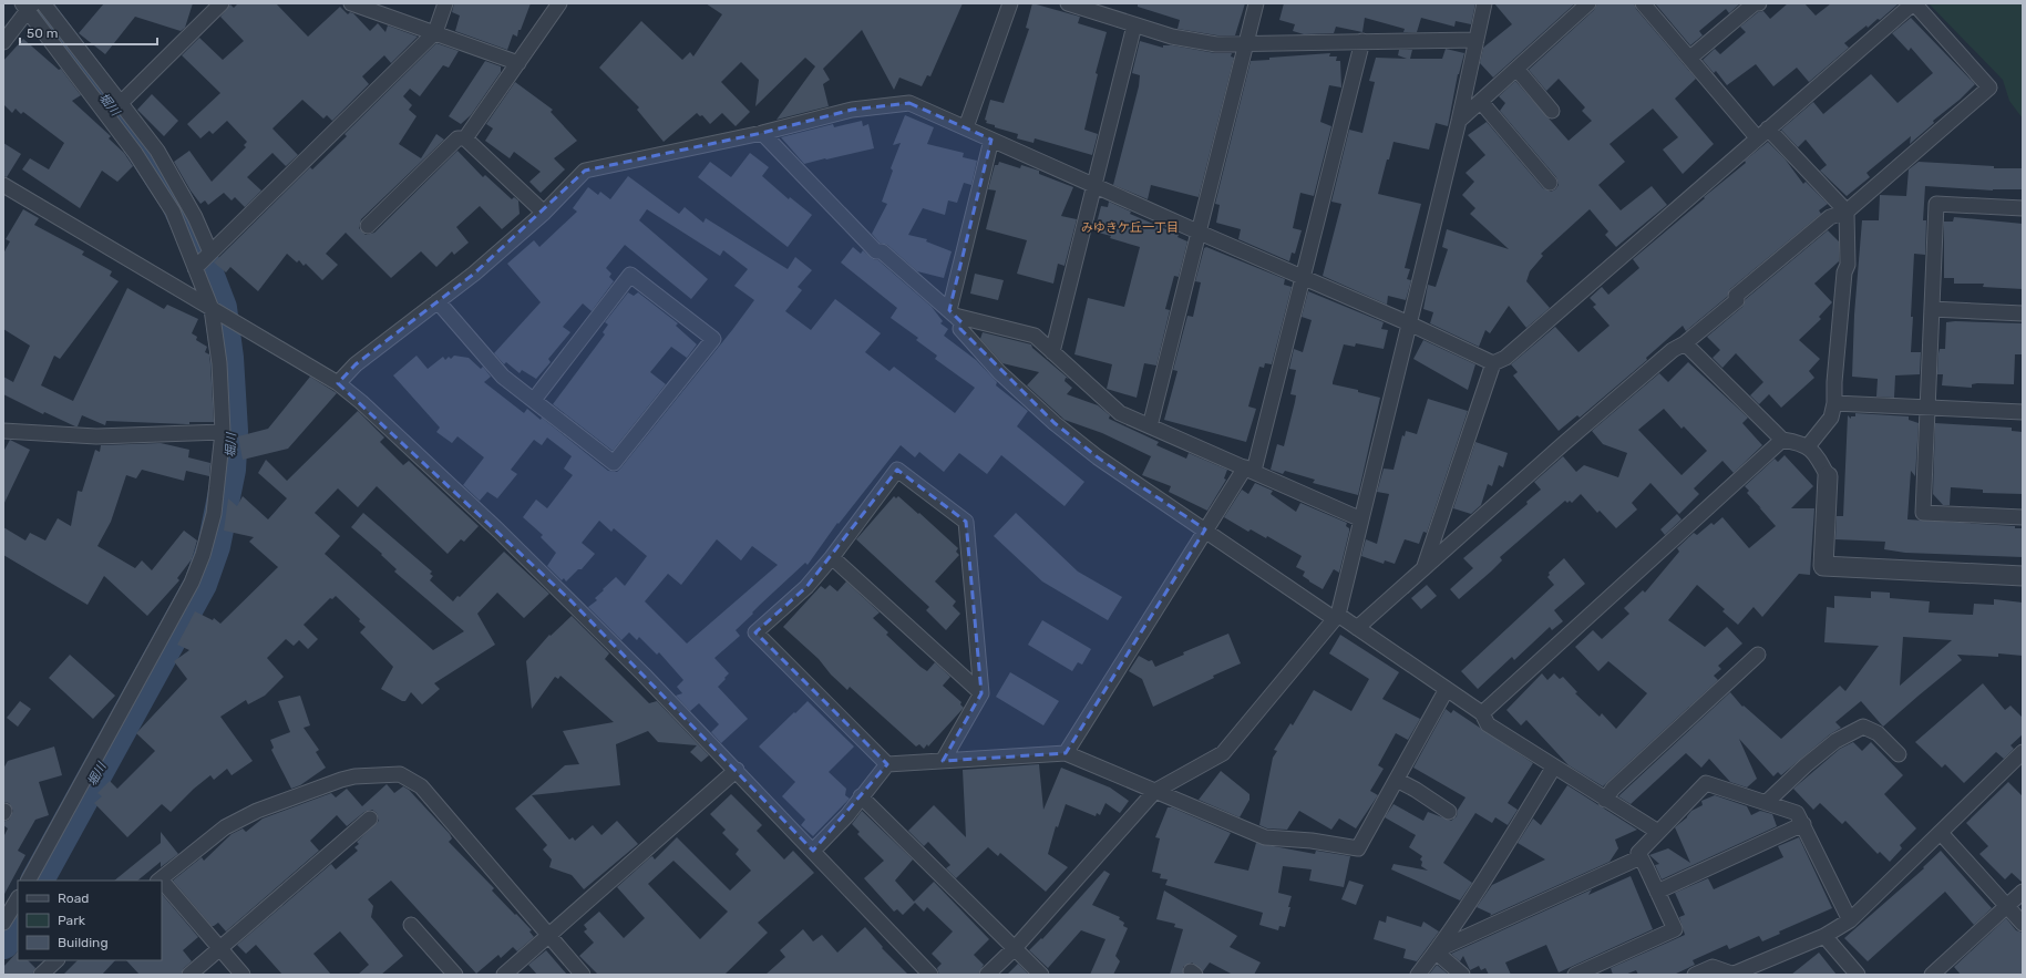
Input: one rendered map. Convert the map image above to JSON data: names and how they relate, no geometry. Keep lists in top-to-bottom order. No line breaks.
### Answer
{"districts":["みゆきケ丘一丁目"],"water":["堀川"],"legend":["Road","Park","Building"],"scale_bar":"50 m"}
